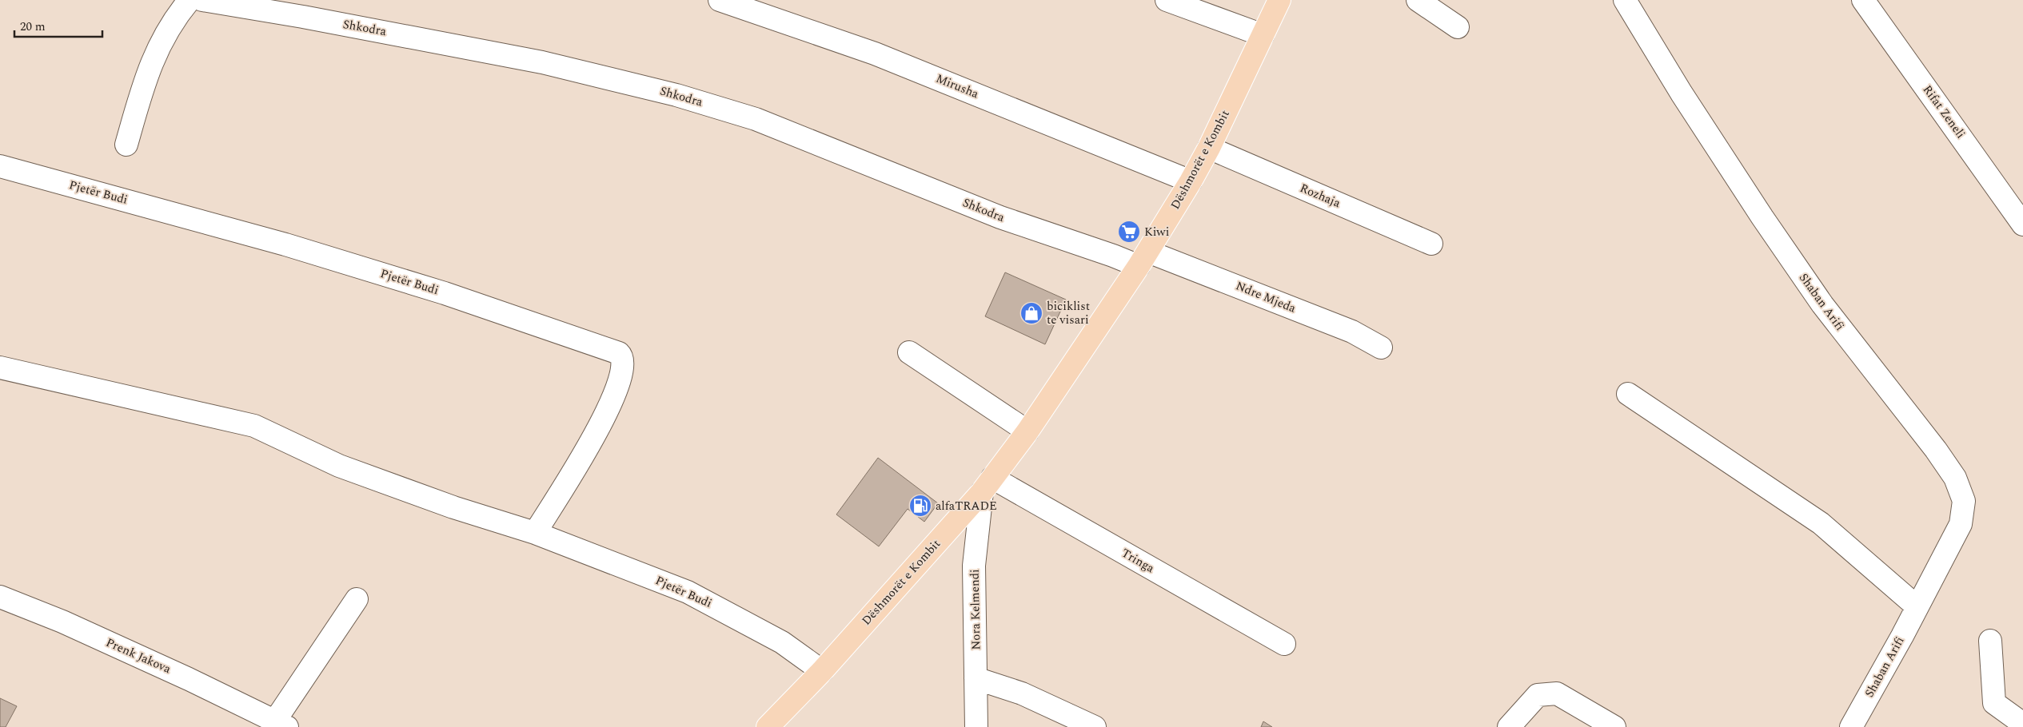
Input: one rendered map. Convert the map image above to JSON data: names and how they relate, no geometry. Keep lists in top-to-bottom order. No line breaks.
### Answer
{"streets":{"main road":["Dëshmorët e Kombit"],"street":["Shkodra","Mirusha","Rifat Zeneli","Pjetër Budi","Rozhaja","Ndre Mjeda","Shaban Arifi","Tringa","Nora Kelmendi","Prenk Jakova"]},"crossings":[["Shkodra","Dëshmorët e Kombit"],["Shkodra","Ndre Mjeda"],["Mirusha","Dëshmorët e Kombit"],["Dëshmorët e Kombit","Pjetër Budi"],["Dëshmorët e Kombit","Rozhaja"],["Dëshmorët e Kombit","Ndre Mjeda"],["Dëshmorët e Kombit","Tringa"],["Dëshmorët e Kombit","Nora Kelmendi"],["Tringa","Nora Kelmendi"]],"places":{"supermarket":["Kiwi"],"shop":["biciklist te visari"],"fuel station":["alfaTRADE"]},"scale_bar":"20 m"}
